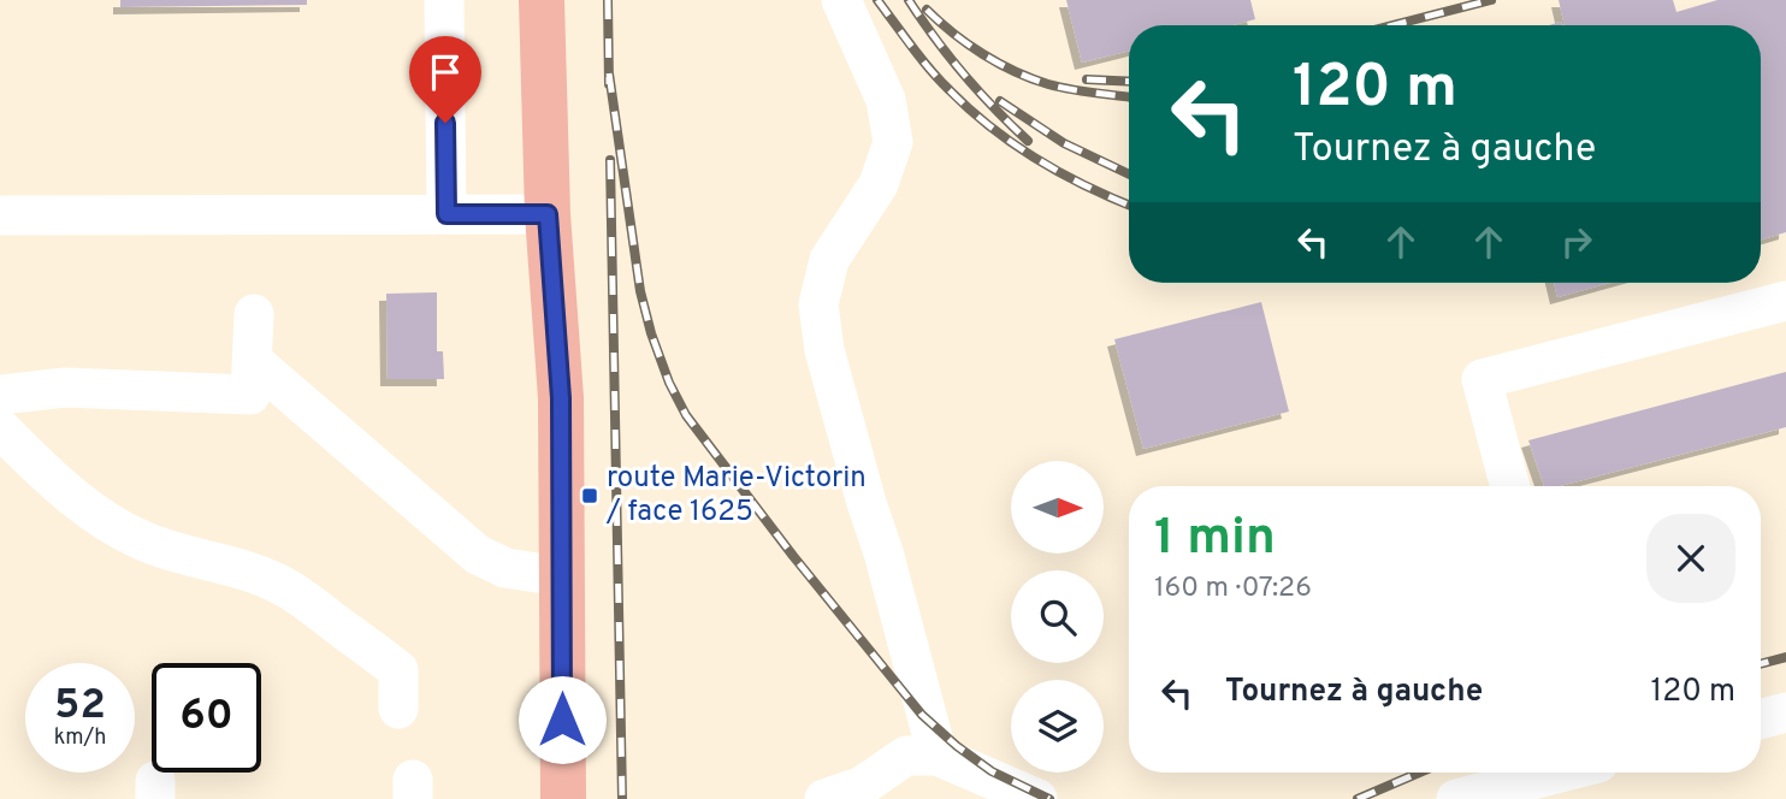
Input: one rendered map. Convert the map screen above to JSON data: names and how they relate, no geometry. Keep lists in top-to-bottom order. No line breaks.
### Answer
{"places":{"transit":["route Marie-Victorin / face 1625"]},"north":"right","page":{"turn":["120 m","Tournez à gauche"],"heading":["1 min","160 m · 07:26"],"list":[{"name":"Tournez à gauche","value":"120 m"}],"speed":"52 km/h","limit":"60"}}
